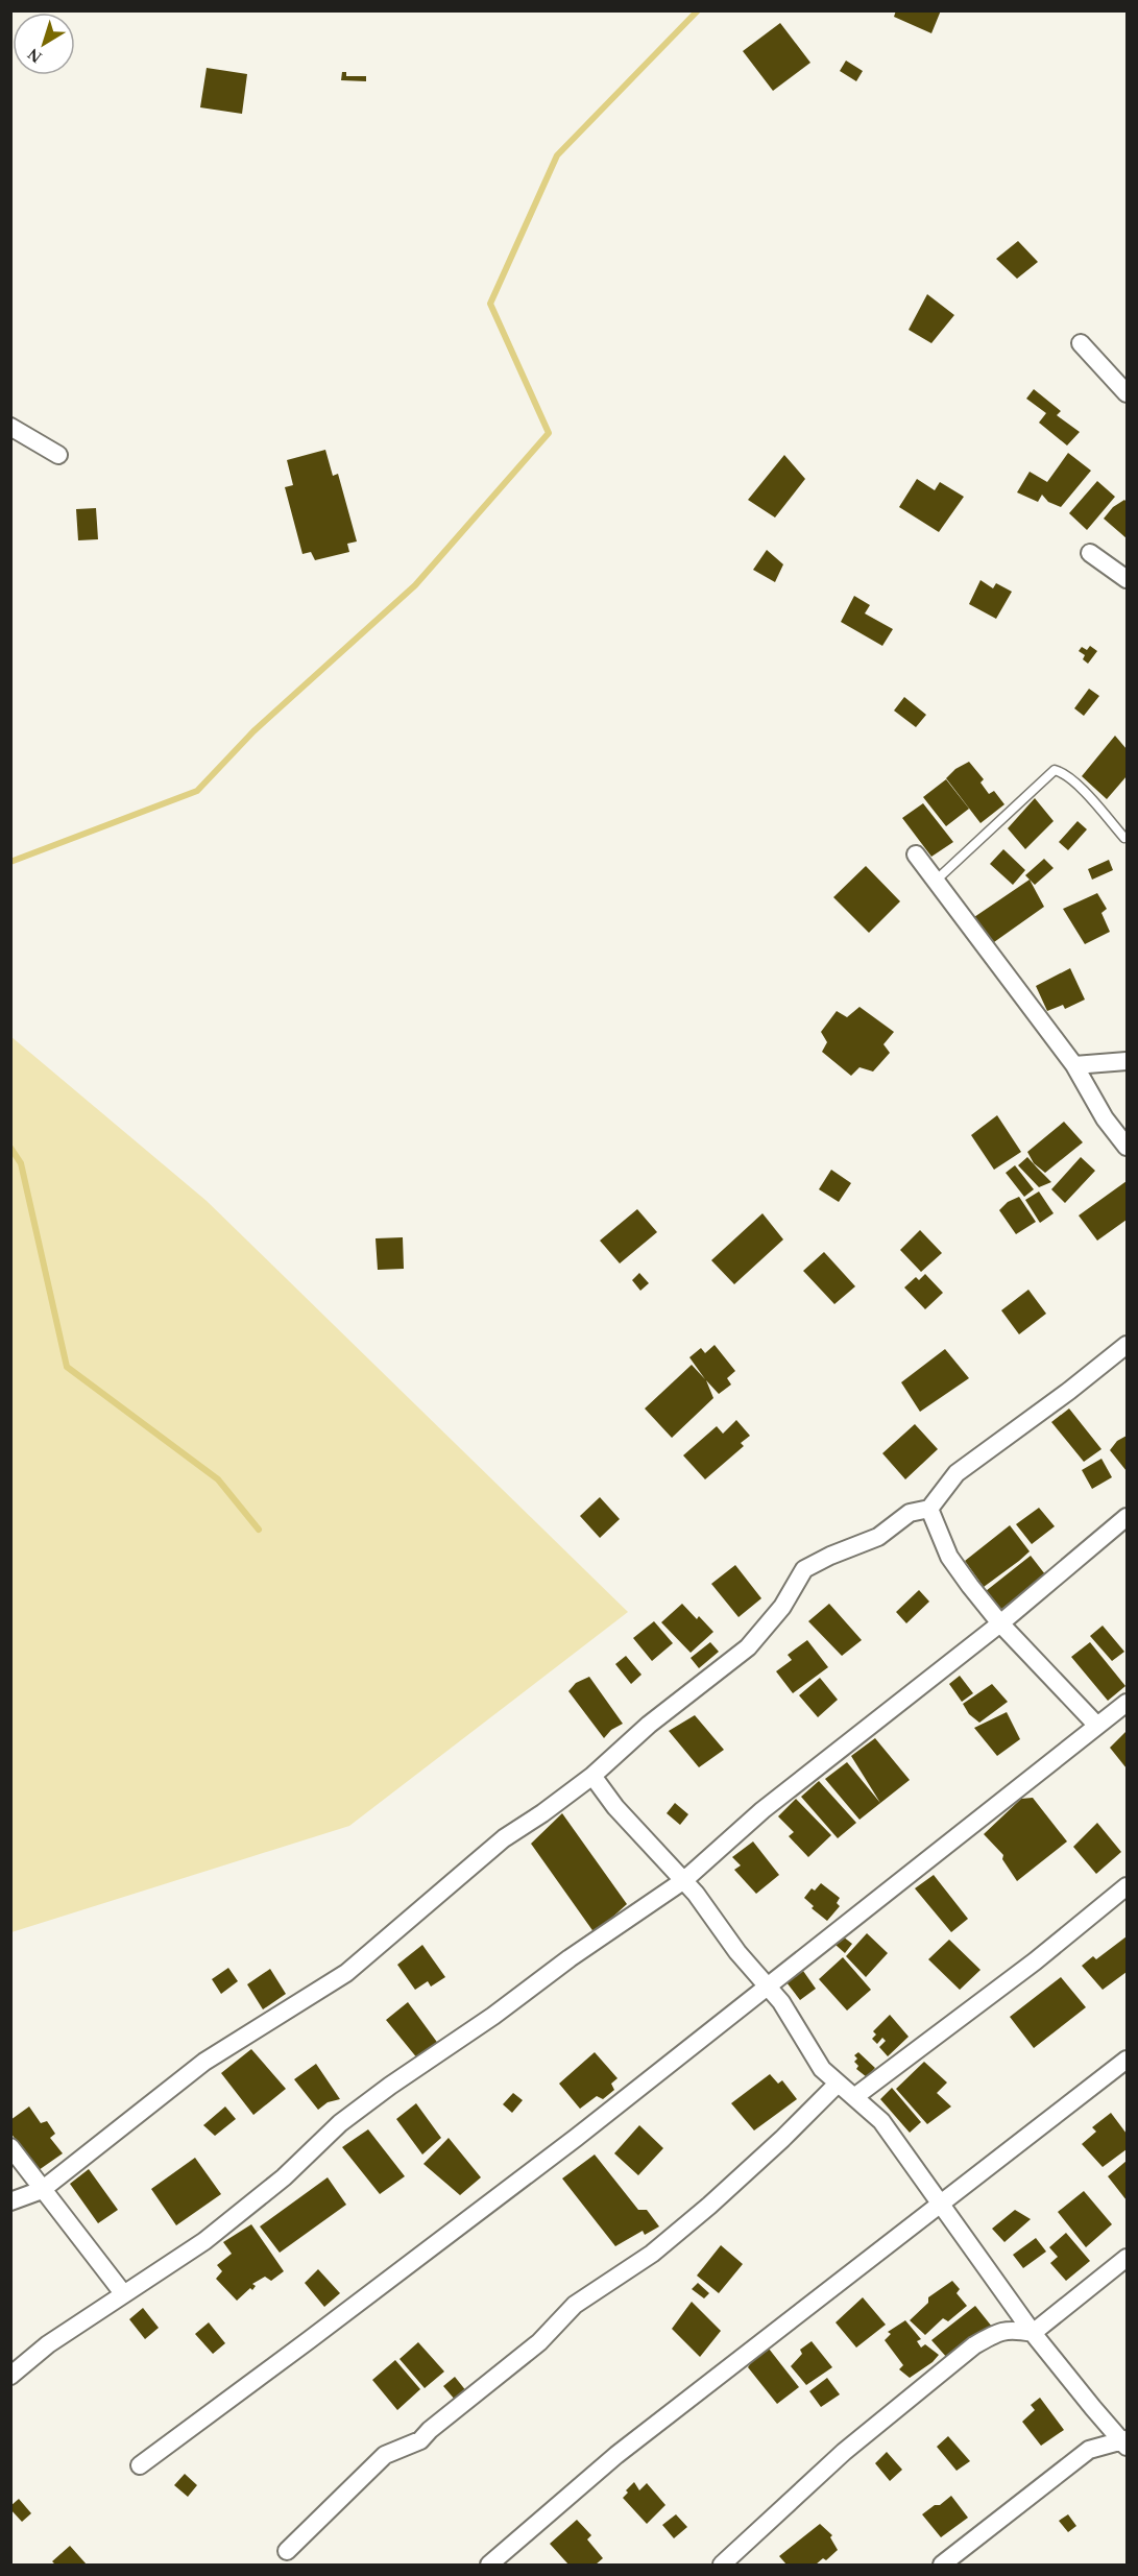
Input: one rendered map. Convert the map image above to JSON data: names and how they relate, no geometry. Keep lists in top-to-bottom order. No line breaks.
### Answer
{"north":"bottom left"}
